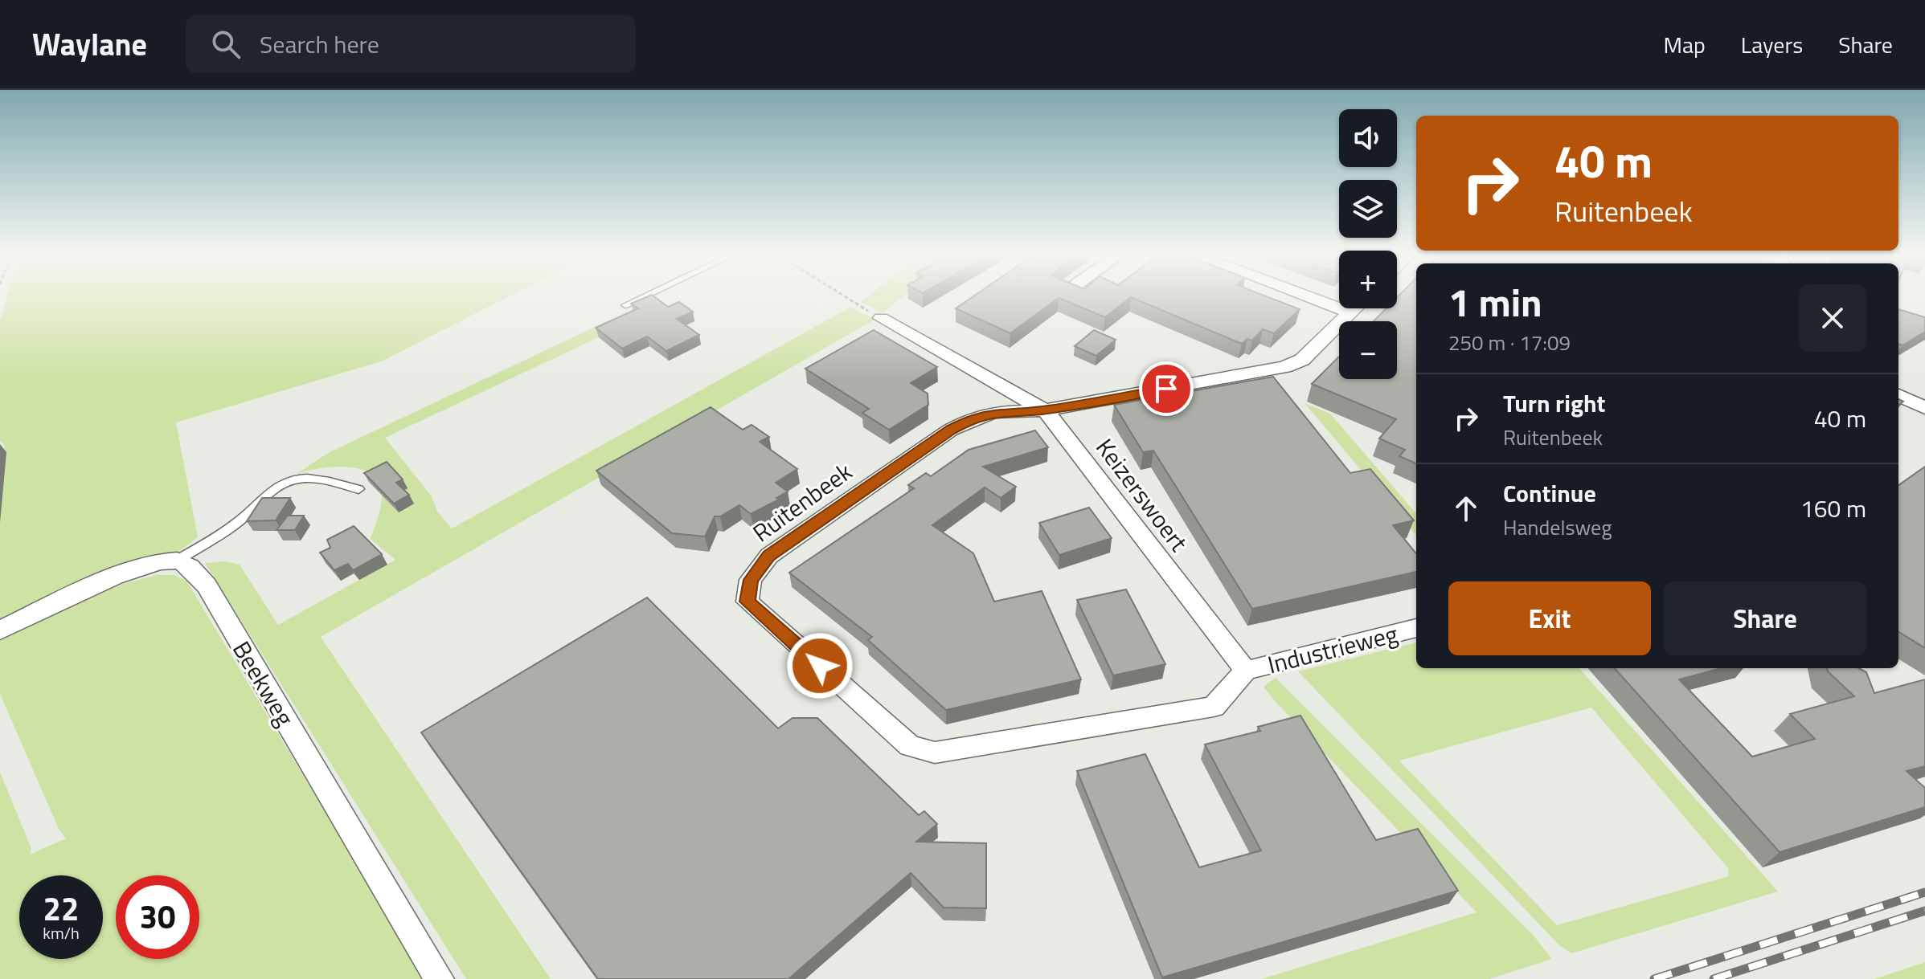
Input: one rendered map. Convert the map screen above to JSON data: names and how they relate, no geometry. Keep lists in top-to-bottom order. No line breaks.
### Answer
{"streets":{"street":["Keizerswoert","Ruitenbeek","Industrieweg","Beekweg"]},"crossings":[["Keizerswoert","Ruitenbeek"],["Keizerswoert","Industrieweg"],["Ruitenbeek","Industrieweg"]],"page":{"header":"Waylane","search":"Search here","nav":["Map","Layers","Share"],"map_buttons":["+","−"],"turn":["40 m","Ruitenbeek"],"heading":["1 min","250 m · 17:09"],"list":[{"name":"Turn right","note":"Ruitenbeek","value":"40 m"},{"name":"Continue","note":"Handelsweg","value":"160 m"}],"buttons":["Exit","Share"],"speed":"22 km/h","limit":"30"}}
